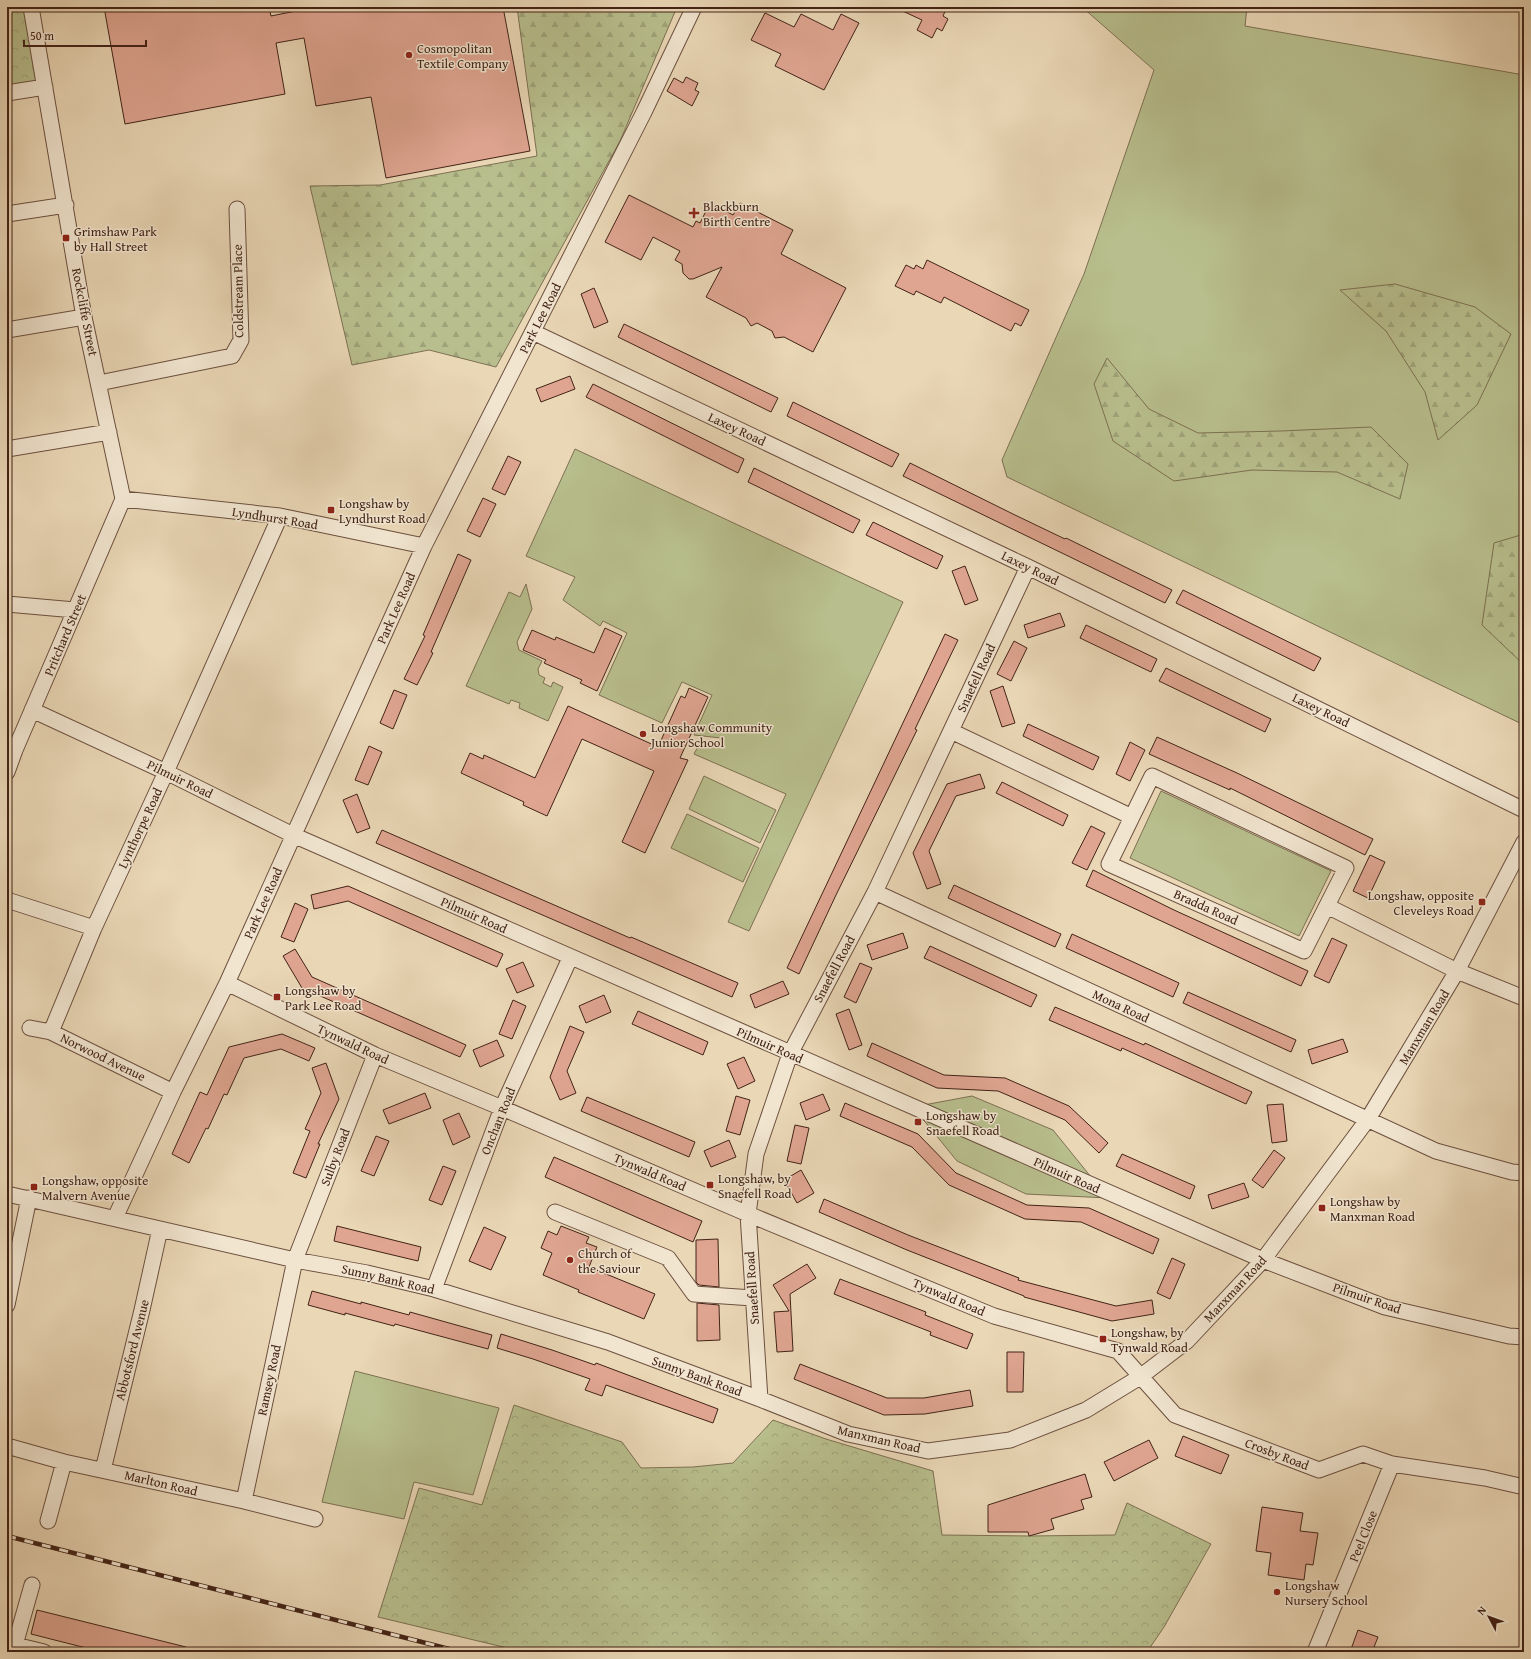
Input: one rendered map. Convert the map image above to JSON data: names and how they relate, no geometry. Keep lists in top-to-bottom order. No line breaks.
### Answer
{"streets":{"street":["Coldstream Place","Rockcliffe Street","Park Lee Road","Laxey Road","Lyndhurst Road","Pritchard Street","Snaefell Road","Pilmuir Road","Lynthorpe Road","Bradda Road","Mona Road","Manxman Road","Tynwald Road","Norwood Avenue","Onchan Road","Sulby Road","Sunny Bank Road","Abbotsford Avenue","Ramsey Road","Crosby Road","Marlton Road","Peel Close"]},"crossings":[["Coldstream Place","Rockcliffe Street"],["Rockcliffe Street","Lyndhurst Road"],["Rockcliffe Street","Pritchard Street"],["Park Lee Road","Laxey Road"],["Park Lee Road","Lyndhurst Road"],["Park Lee Road","Pilmuir Road"],["Park Lee Road","Tynwald Road"],["Park Lee Road","Norwood Avenue"],["Park Lee Road","Sunny Bank Road"],["Laxey Road","Snaefell Road"],["Lyndhurst Road","Pritchard Street"],["Lyndhurst Road","Lynthorpe Road"],["Pritchard Street","Pilmuir Road"],["Snaefell Road","Pilmuir Road"],["Snaefell Road","Mona Road"],["Snaefell Road","Manxman Road"],["Snaefell Road","Tynwald Road"],["Snaefell Road","Sunny Bank Road"],["Pilmuir Road","Lynthorpe Road"],["Pilmuir Road","Manxman Road"],["Pilmuir Road","Onchan Road"],["Lynthorpe Road","Norwood Avenue"],["Mona Road","Manxman Road"],["Manxman Road","Tynwald Road"],["Manxman Road","Sunny Bank Road"],["Manxman Road","Crosby Road"],["Tynwald Road","Onchan Road"],["Tynwald Road","Sulby Road"],["Tynwald Road","Crosby Road"],["Onchan Road","Sunny Bank Road"],["Sulby Road","Sunny Bank Road"],["Sulby Road","Ramsey Road"],["Sunny Bank Road","Abbotsford Avenue"],["Sunny Bank Road","Ramsey Road"],["Abbotsford Avenue","Marlton Road"],["Ramsey Road","Marlton Road"],["Crosby Road","Peel Close"]],"places":{"other":["Cosmopolitan Textile Company","Longshaw Community Junior School","Church of the Saviour","Longshaw Nursery School"],"health":["Blackburn Birth Centre"],"transit":["Grimshaw Park by Hall Street","Longshaw by Lyndhurst Road","Longshaw, opposite Cleveleys Road","Longshaw by Park Lee Road","Longshaw by Snaefell Road","Longshaw, by Snaefell Road","Longshaw, opposite Malvern Avenue","Longshaw by Manxman Road","Longshaw, by Tynwald Road"]},"scale_bar":"50 m","north":"top left"}
